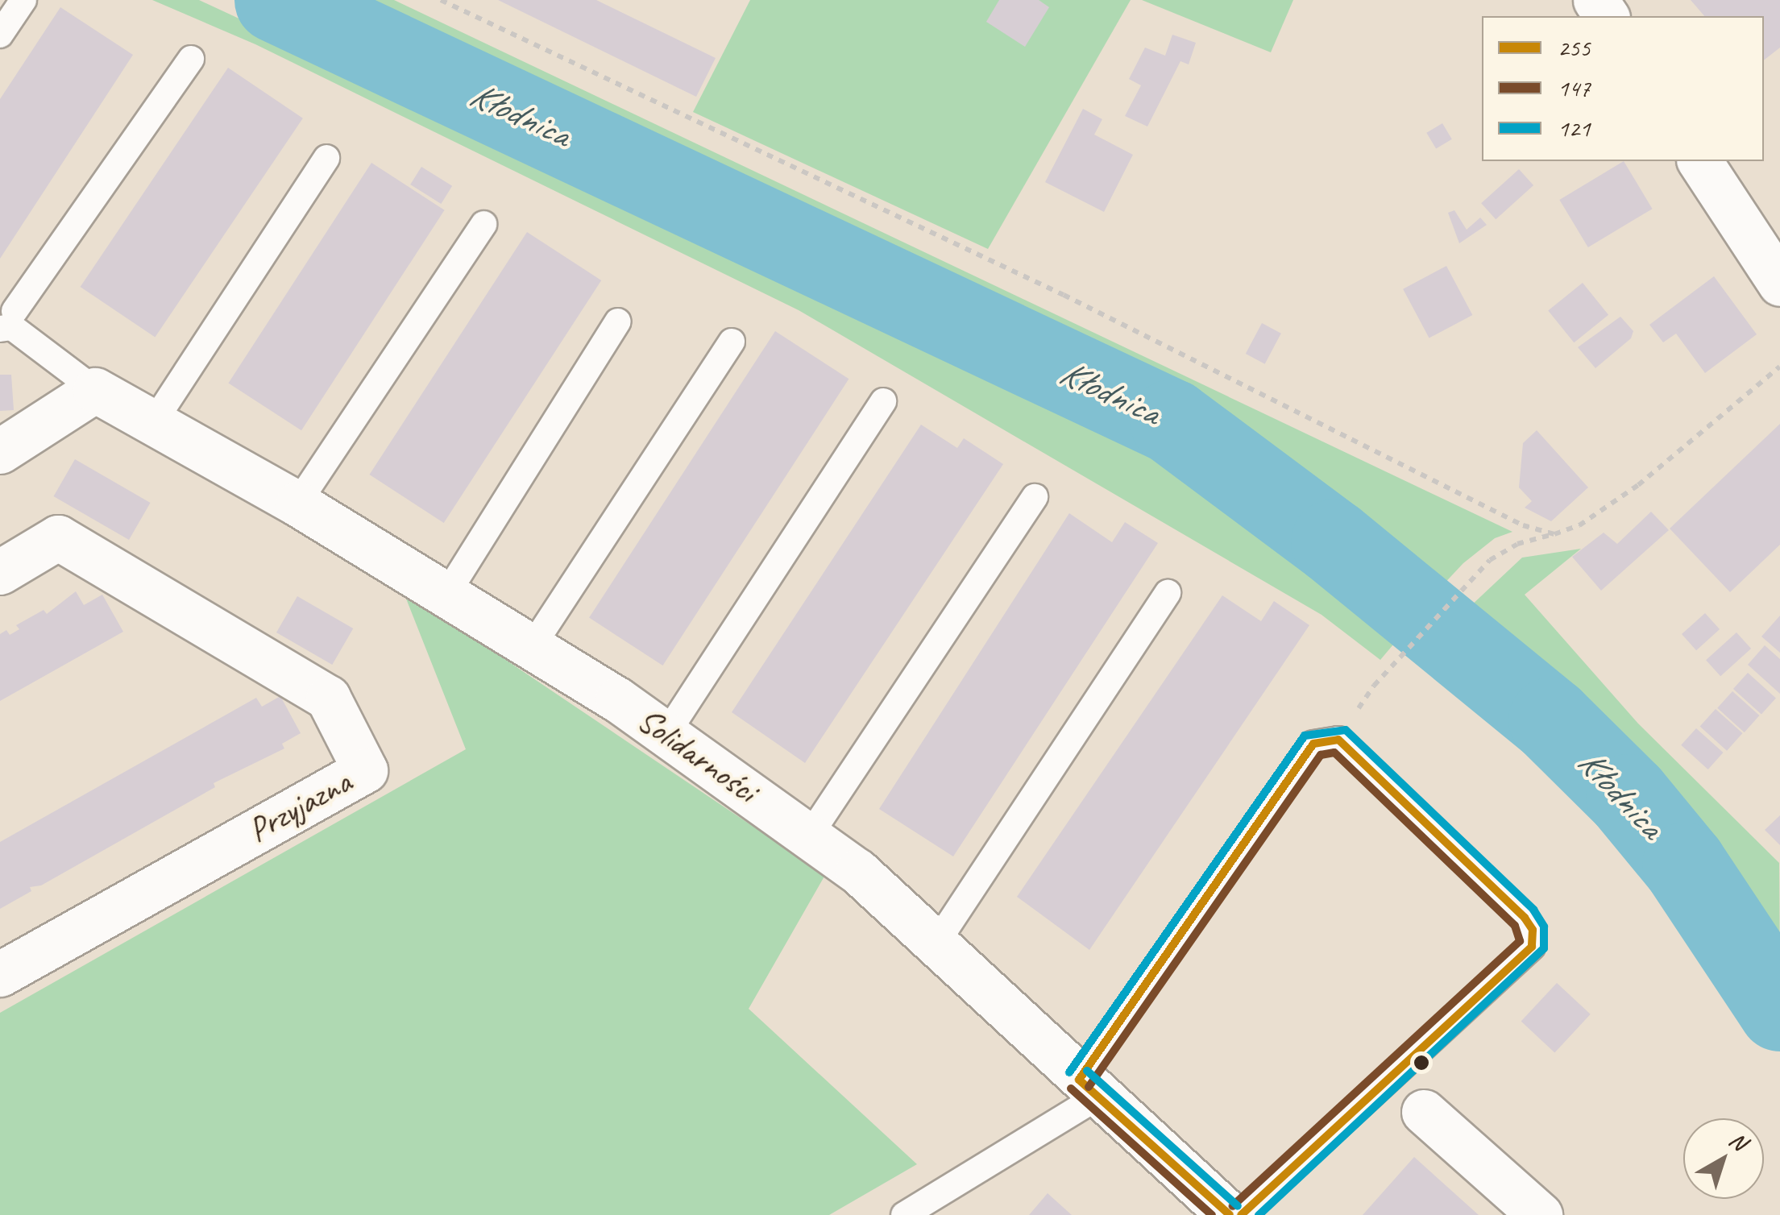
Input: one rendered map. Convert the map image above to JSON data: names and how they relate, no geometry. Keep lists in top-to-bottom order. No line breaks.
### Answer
{"streets":{"street":["Solidarności","Przyjazna"]},"water":["Kłodnica"],"lines":["transit line 121","transit line 255","transit line 147"],"legend":["255","147","121"],"north":"top right"}
